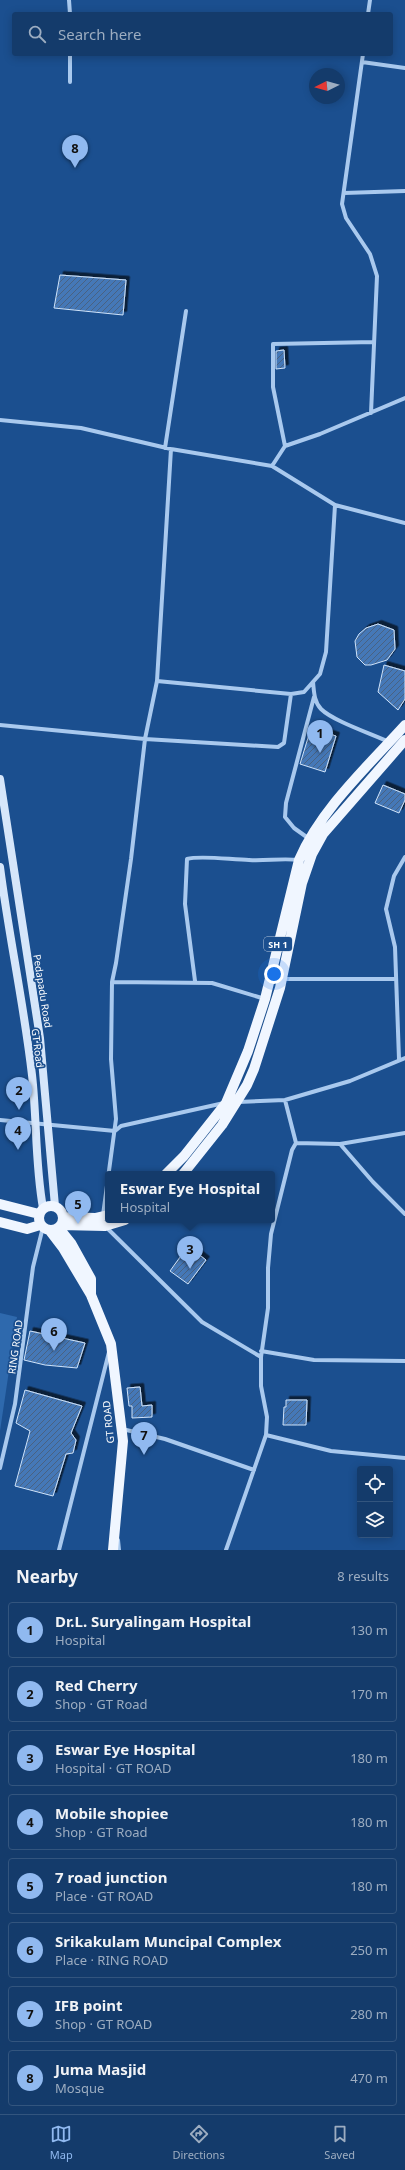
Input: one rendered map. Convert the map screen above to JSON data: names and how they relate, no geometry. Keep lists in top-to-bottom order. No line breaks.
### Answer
{"streets":{"main road":["SH 1","Pedapadu Road","GT Road","GT ROAD"],"street":["RING ROAD"]},"crossings":[["Pedapadu Road","GT ROAD"],["RING ROAD","GT ROAD"]],"north":"left","page":{"search":"Search here","pins":["8","1","2","4","5","3","6","7"],"popup":["Eswar Eye Hospital","Hospital"],"heading":["Nearby","8 results"],"list":[{"mark":"1","name":"Dr.L. Suryalingam Hospital","note":"Hospital","value":"130 m"},{"mark":"2","name":"Red Cherry","note":"Shop · GT Road","value":"170 m"},{"mark":"3","name":"Eswar Eye Hospital","note":"Hospital · GT ROAD","value":"180 m"},{"mark":"4","name":"Mobile shopiee","note":"Shop · GT Road","value":"180 m"},{"mark":"5","name":"7 road junction","note":"Place · GT ROAD","value":"180 m"},{"mark":"6","name":"Srikakulam Muncipal Complex","note":"Place · RING ROAD","value":"250 m"},{"mark":"7","name":"IFB point","note":"Shop · GT ROAD","value":"280 m"},{"mark":"8","name":"Juma Masjid","note":"Mosque","value":"470 m"}],"nav":["Map","Directions","Saved"]}}
